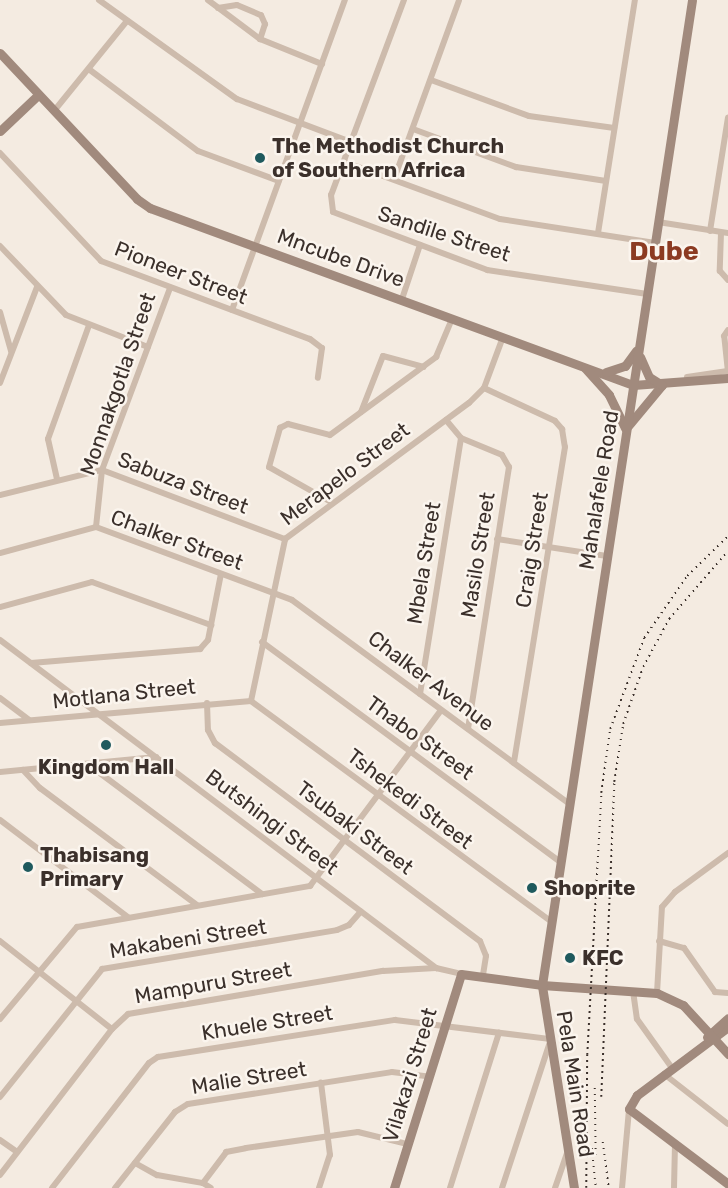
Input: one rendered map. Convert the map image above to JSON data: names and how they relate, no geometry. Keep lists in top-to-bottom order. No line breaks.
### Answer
{"streets":{"street":["Sandile Street","Mncube Drive","Pioneer Street","Monnakgotla Street","Merapelo Street","Sabuza Street","Mahalafele Road","Chalker Street","Craig Street","Masilo Street","Mbela Street","Chalker Avenue","Motlana Street","Thabo Street","Tshekedi Street","Butshingi Street","Tsubaki Street","Makabeni Street","Mampuru Street","Khuele Street","Vilakazi Street","Malie Street","Pela Main Road"]},"crossings":[["Sandile Street","Mahalafele Road"],["Mncube Drive","Mahalafele Road"],["Pioneer Street","Monnakgotla Street"],["Monnakgotla Street","Sabuza Street"],["Monnakgotla Street","Chalker Street"],["Merapelo Street","Sabuza Street"],["Merapelo Street","Chalker Street"],["Merapelo Street","Craig Street"],["Merapelo Street","Masilo Street"],["Merapelo Street","Chalker Avenue"],["Merapelo Street","Motlana Street"],["Merapelo Street","Thabo Street"],["Merapelo Street","Tshekedi Street"],["Mahalafele Road","Chalker Avenue"],["Mahalafele Road","Thabo Street"],["Mahalafele Road","Tshekedi Street"],["Mahalafele Road","Butshingi Street"],["Mahalafele Road","Pela Main Road"],["Chalker Street","Chalker Avenue"],["Craig Street","Chalker Avenue"],["Masilo Street","Mbela Street"],["Masilo Street","Chalker Avenue"],["Mbela Street","Chalker Avenue"],["Motlana Street","Tshekedi Street"],["Motlana Street","Butshingi Street"],["Motlana Street","Tsubaki Street"],["Butshingi Street","Tsubaki Street"],["Butshingi Street","Makabeni Street"],["Butshingi Street","Mampuru Street"],["Butshingi Street","Vilakazi Street"],["Butshingi Street","Pela Main Road"],["Khuele Street","Vilakazi Street"],["Khuele Street","Pela Main Road"],["Vilakazi Street","Malie Street"]],"districts":["Dube"],"places":["The Methodist Church of Southern Africa","Kingdom Hall","Thabisang Primary","Shoprite","KFC"]}
